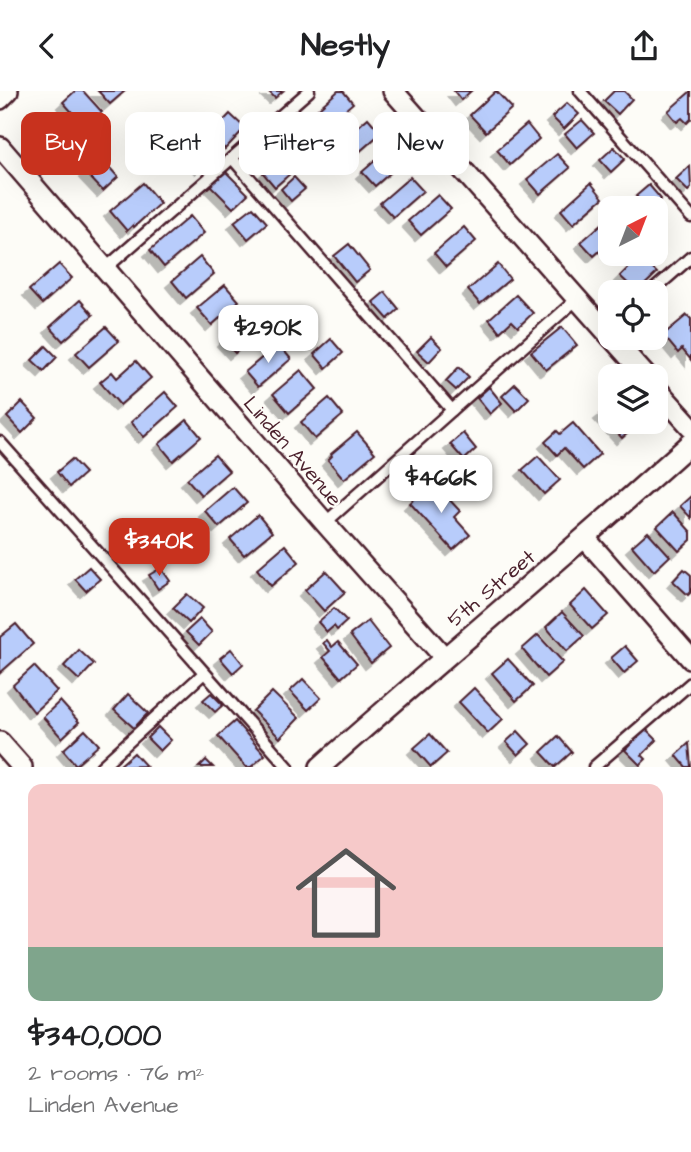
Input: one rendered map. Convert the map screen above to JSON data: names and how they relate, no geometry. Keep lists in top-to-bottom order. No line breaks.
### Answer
{"streets":{"street":["Linden Avenue","5th Street"]},"crossings":[["Linden Avenue","5th Street"]],"north":"top right","page":{"header":"Nestly","chip":["Buy","Rent","Filters","New"],"price":["$290K","$466K","$340K"],"list":[{"name":"$340,000","note":"2 rooms · 76 m² · Linden Avenue"}]}}
